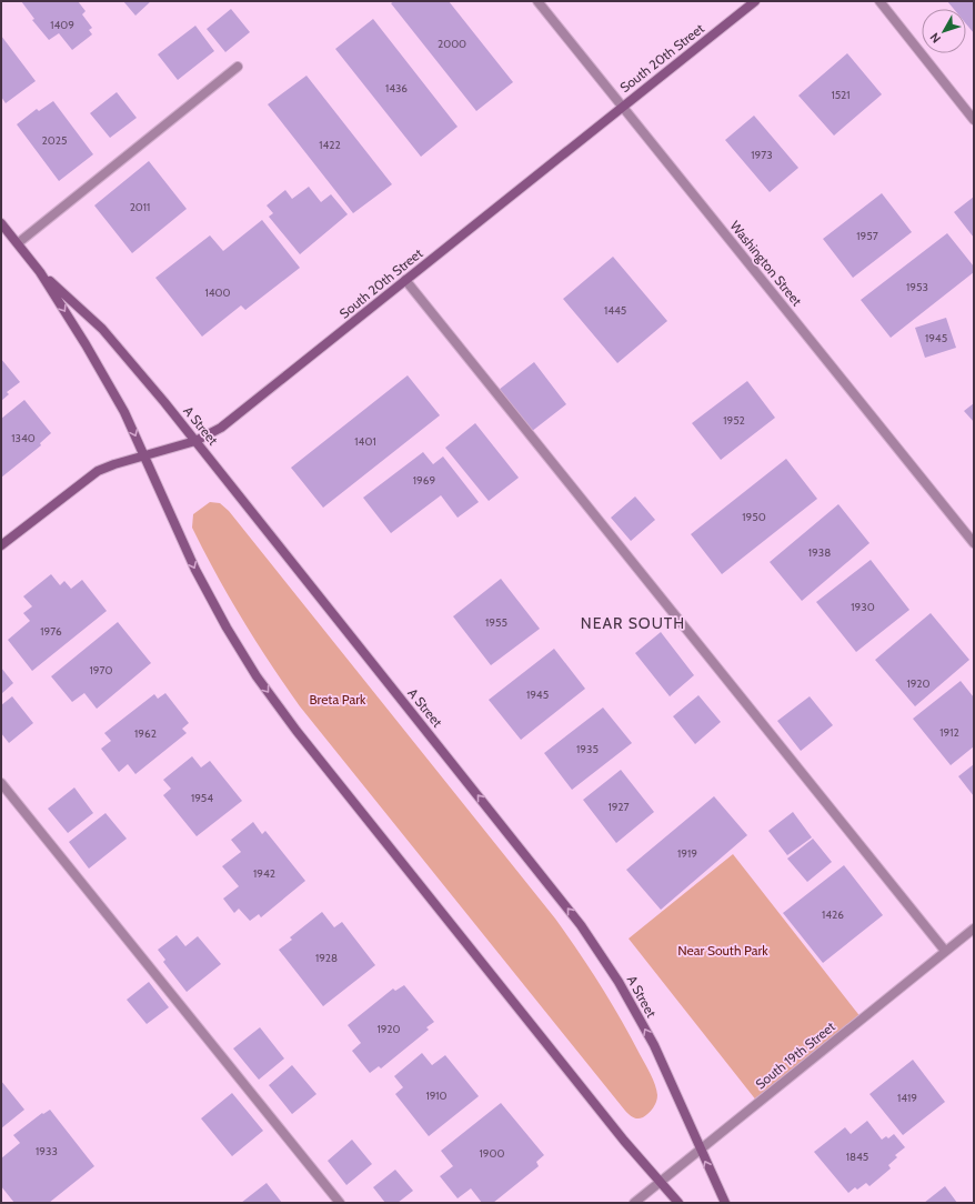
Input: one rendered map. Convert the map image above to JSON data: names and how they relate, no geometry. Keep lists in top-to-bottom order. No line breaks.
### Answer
{"streets":{"main road":["South 20th Street","A Street"],"street":["Washington Street","South 19th Street"]},"crossings":[["South 20th Street","Washington Street"],["South 20th Street","A Street"],["A Street","South 19th Street"]],"districts":["NEAR SOUTH"],"parks":["Breta Park","Near South Park"],"house_numbers":["1409","2000","1436","1521","2025","1422","1973","2011","1957","1953","1400","1445","1945","1952","1340","1401","1969","1950","1938","1930","1955","1976","1970","1920","1945","1912","1962","1935","1954","1927","1919","1942","1426","1928","1920","1910","1419","1933","1900","1845"],"north":"bottom left"}
